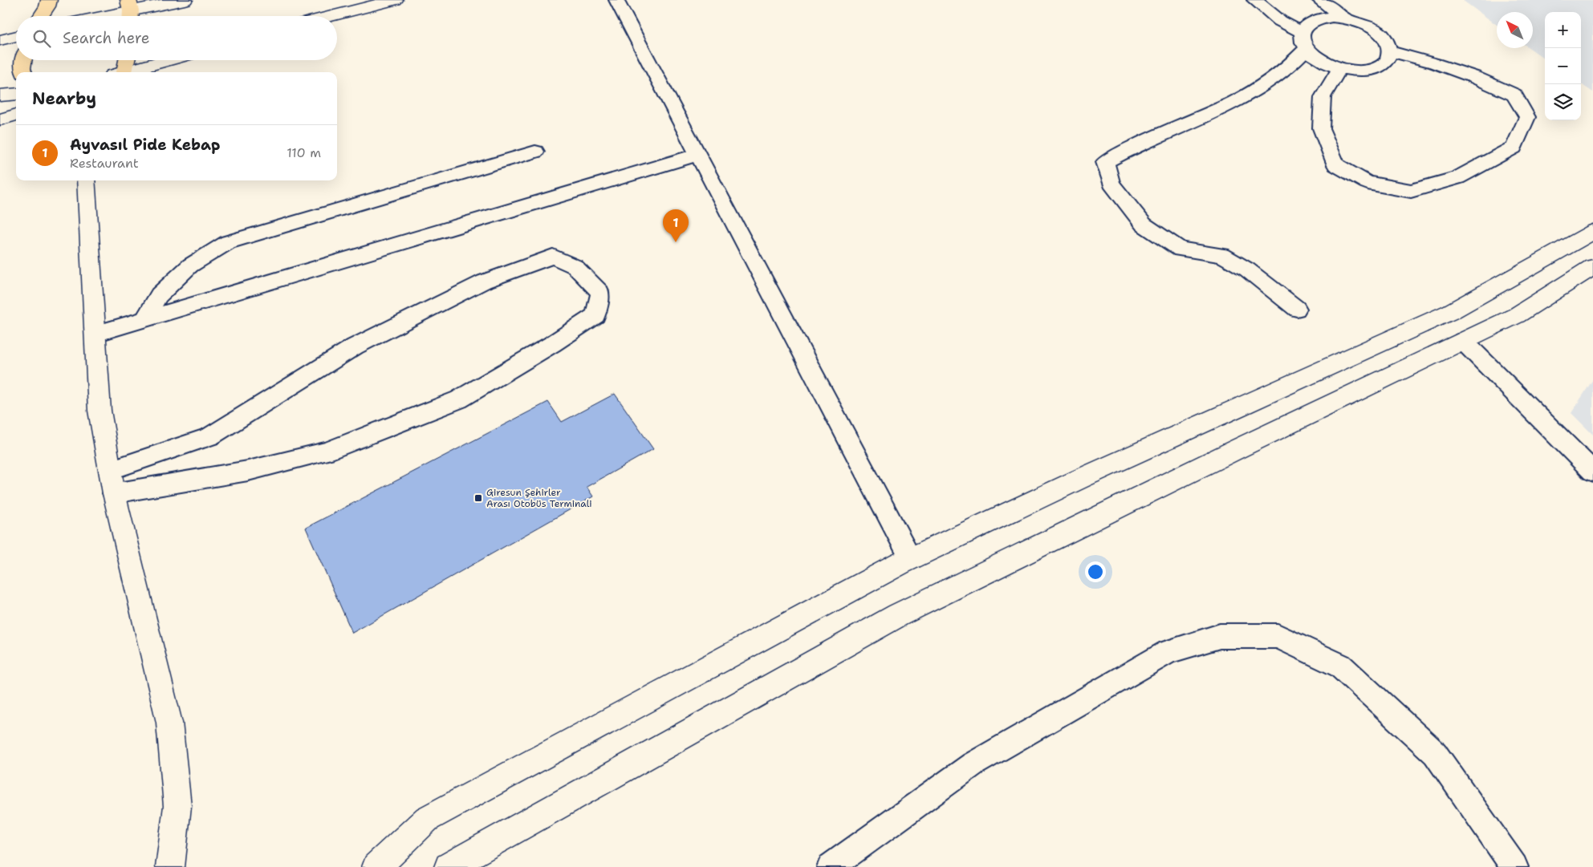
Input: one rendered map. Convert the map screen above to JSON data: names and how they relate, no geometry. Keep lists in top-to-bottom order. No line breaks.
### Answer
{"places":{"transit":["Giresun Şehirler Arası Otobüs Terminali"]},"north":"top left","page":{"map_buttons":["+","−"],"search":"Search here","heading":"Nearby","list":[{"mark":"1","name":"Ayvasıl Pide Kebap","note":"Restaurant","value":"110 m"}],"pins":"1"}}
